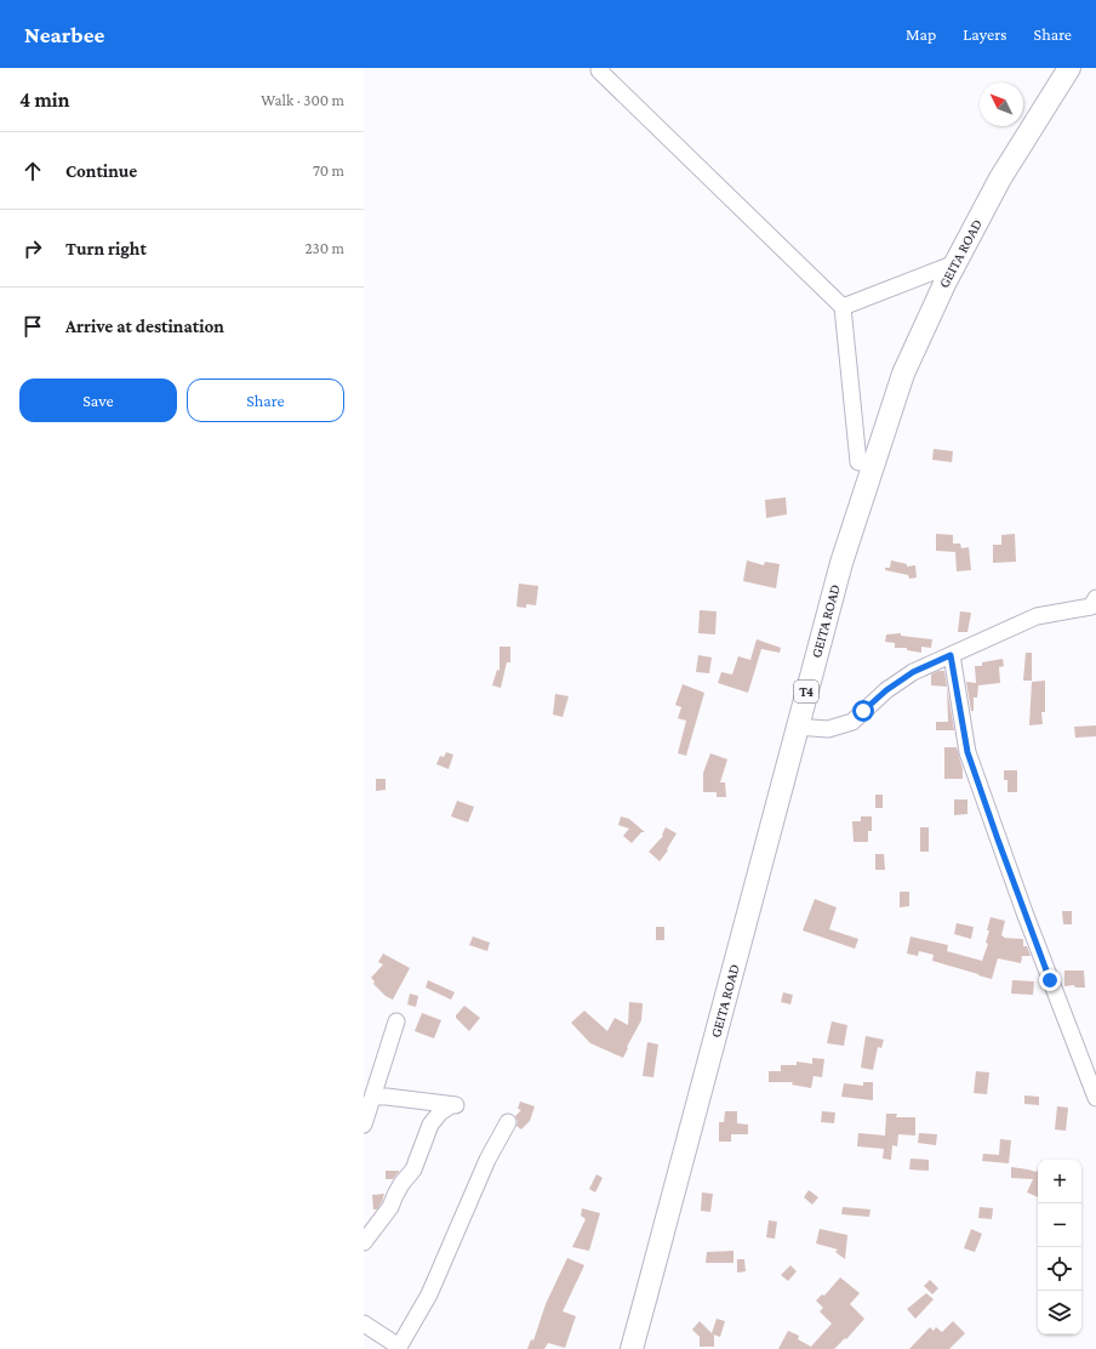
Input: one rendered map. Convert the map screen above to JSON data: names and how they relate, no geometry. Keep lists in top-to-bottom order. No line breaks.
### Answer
{"streets":{"highway":["GEITA ROAD","T4"]},"north":"top left","page":{"header":"Nearbee","nav":["Map","Layers","Share"],"heading":["4 min","Walk · 300 m"],"list":[["Continue","70 m"],["Turn right","230 m"],"Arrive at destination"],"buttons":["Save","Share"],"map_buttons":["+","−"]}}
